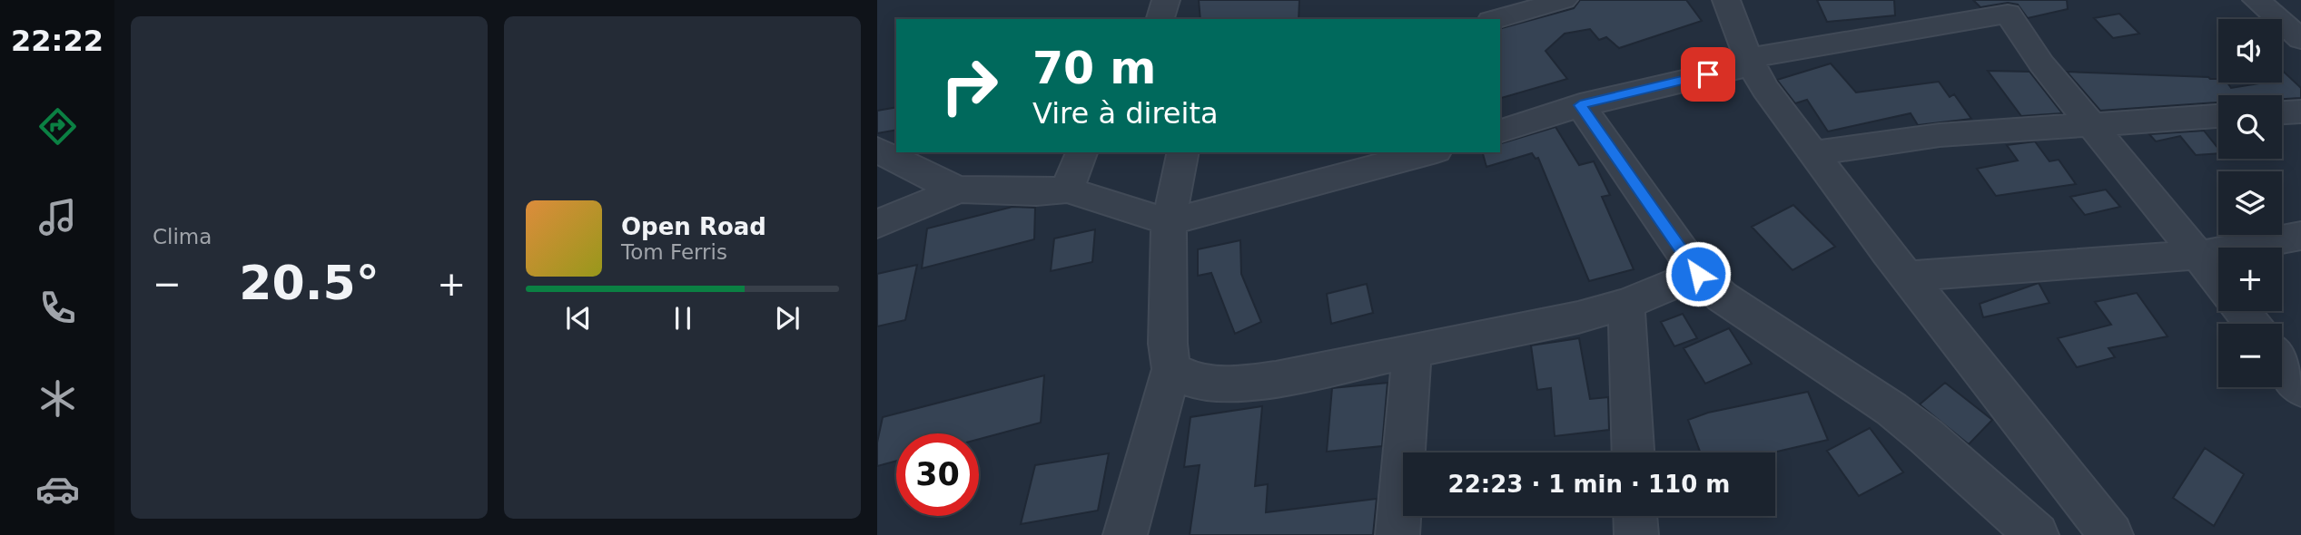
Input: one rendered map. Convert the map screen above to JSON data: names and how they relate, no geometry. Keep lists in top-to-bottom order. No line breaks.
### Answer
{"page":{"tabs":"22:22","tile":"Clima","map_buttons":["+","−"],"turn":["70 m","Vire à direita"],"song":["Open Road","Tom Ferris"],"heat":["−","20.5°","+"],"limit":"30","trip":"22:23 · 1 min · 110 m"}}
